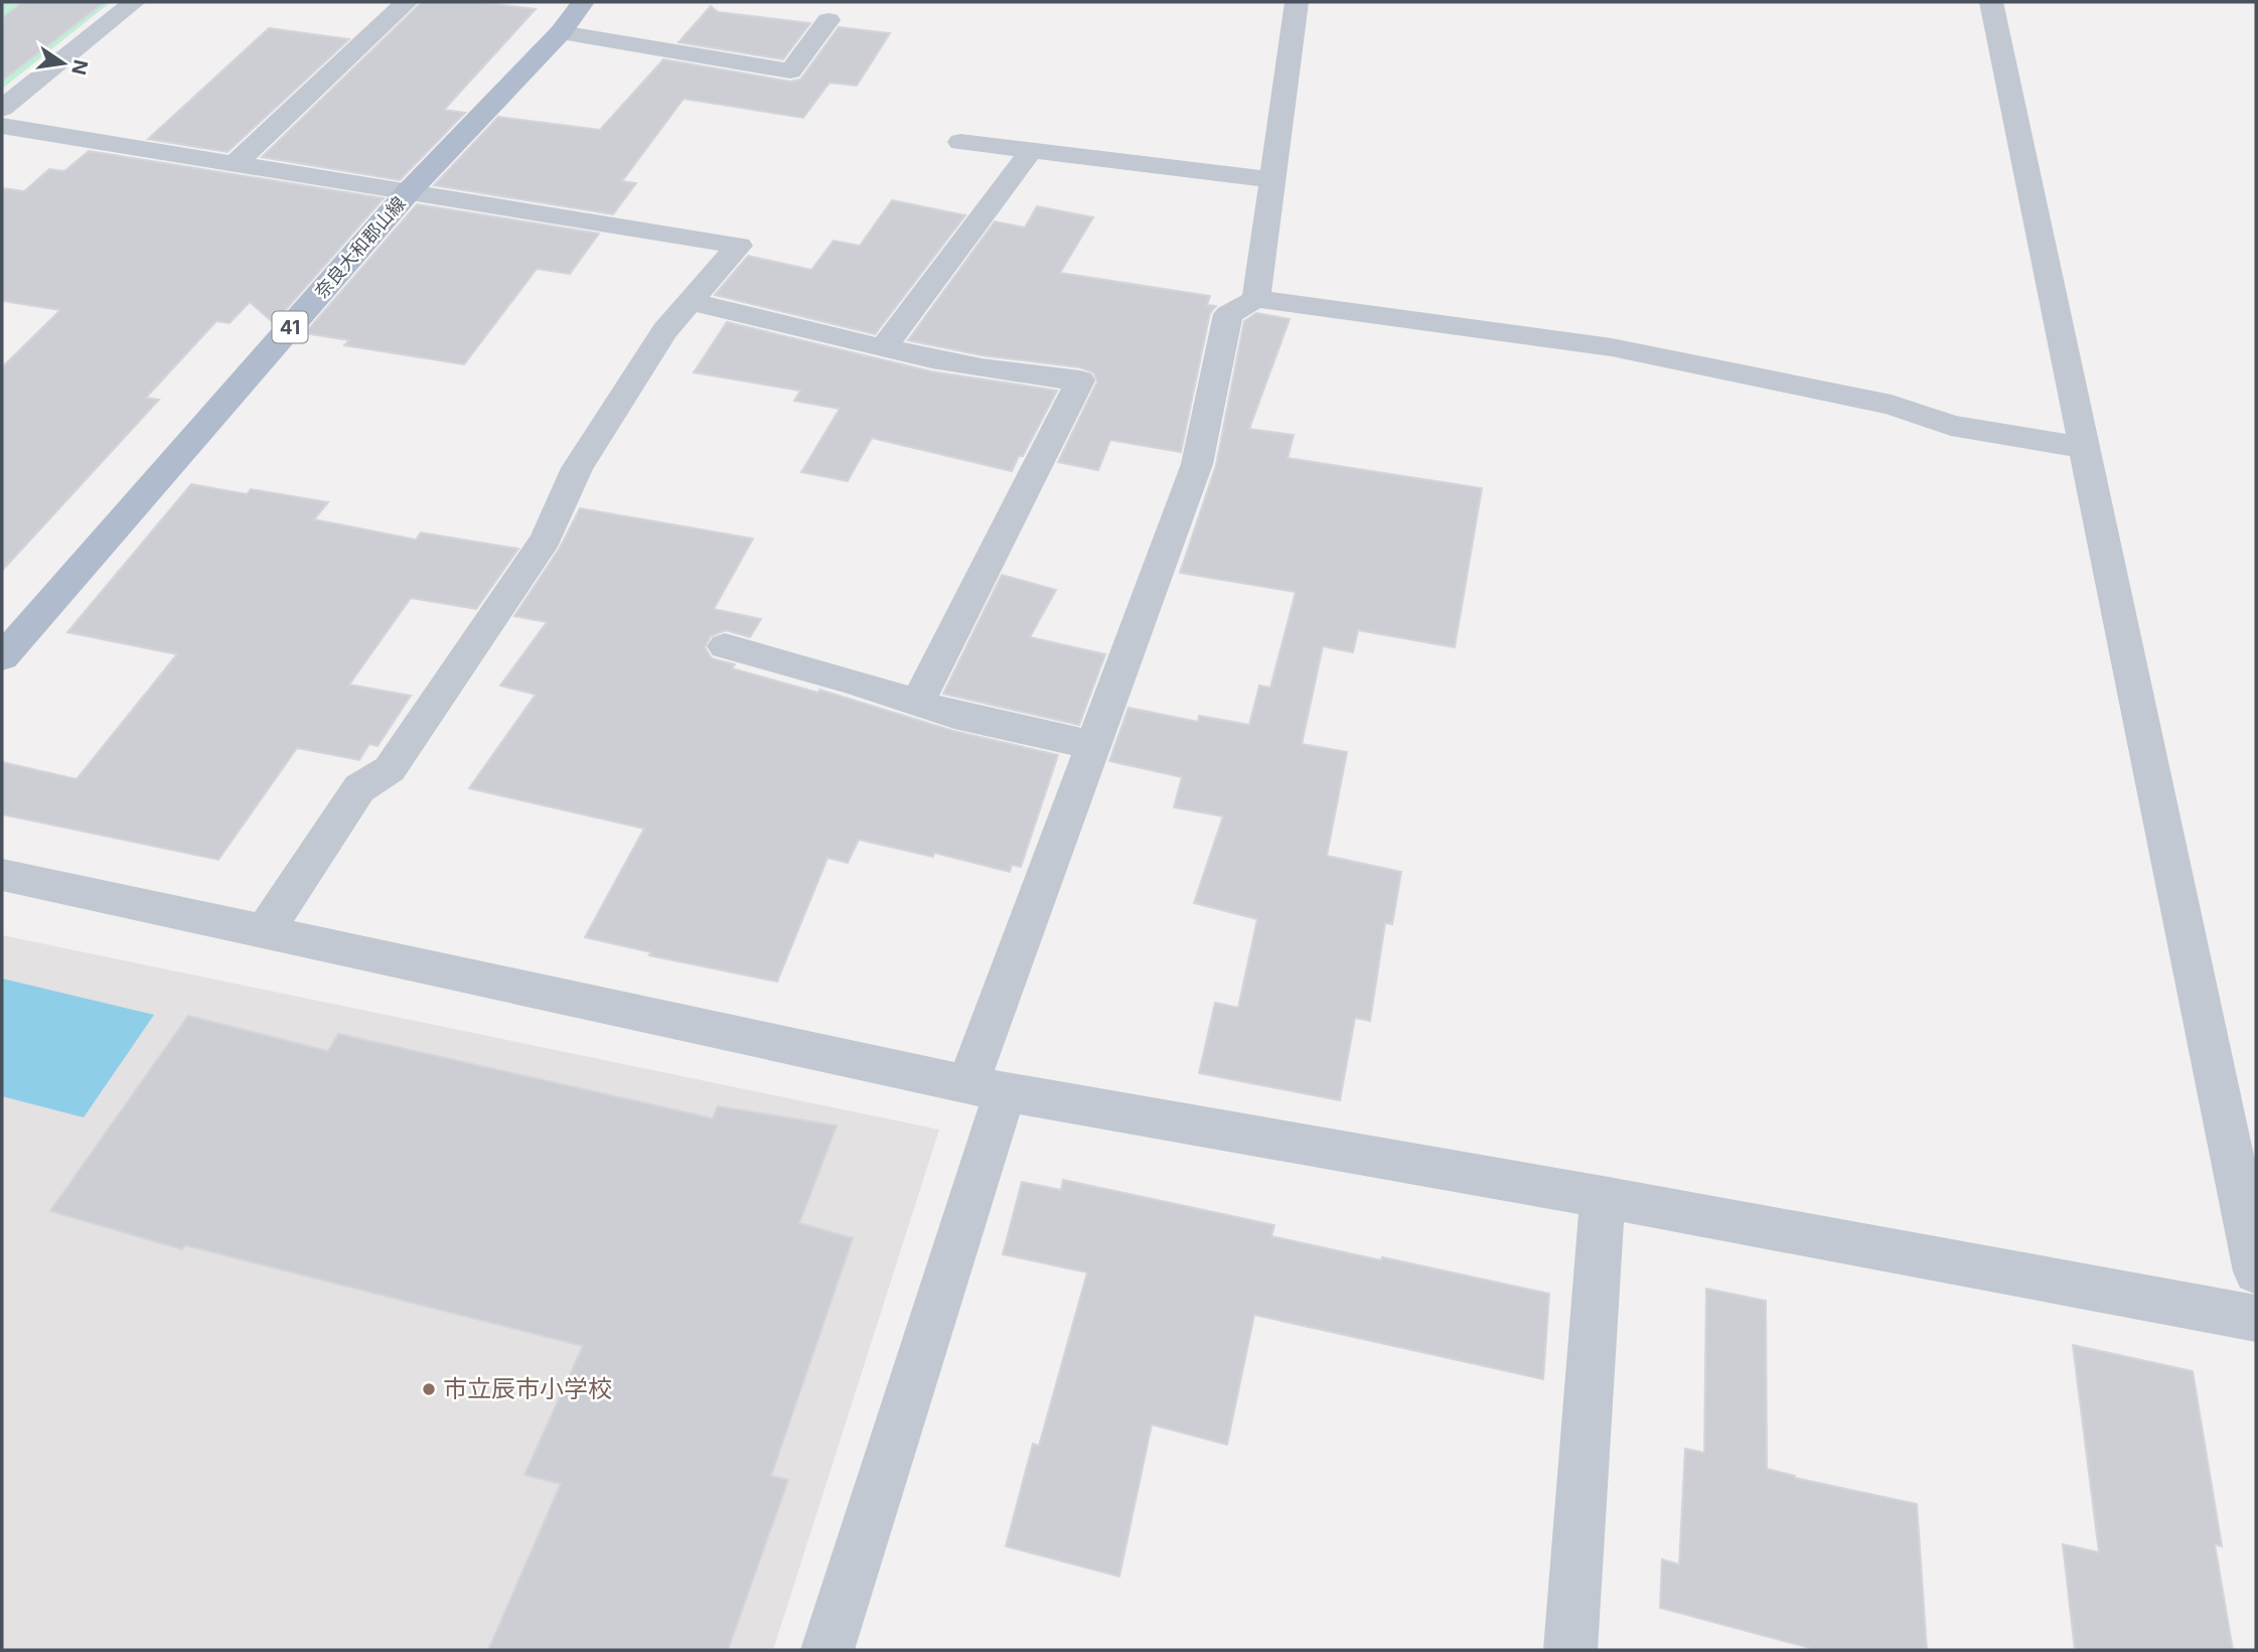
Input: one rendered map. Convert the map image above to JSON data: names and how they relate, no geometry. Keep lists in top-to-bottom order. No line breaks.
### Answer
{"streets":{"main road":["奈良大和郡山線","41"]},"places":["市立辰市小学校"],"north":"right"}
